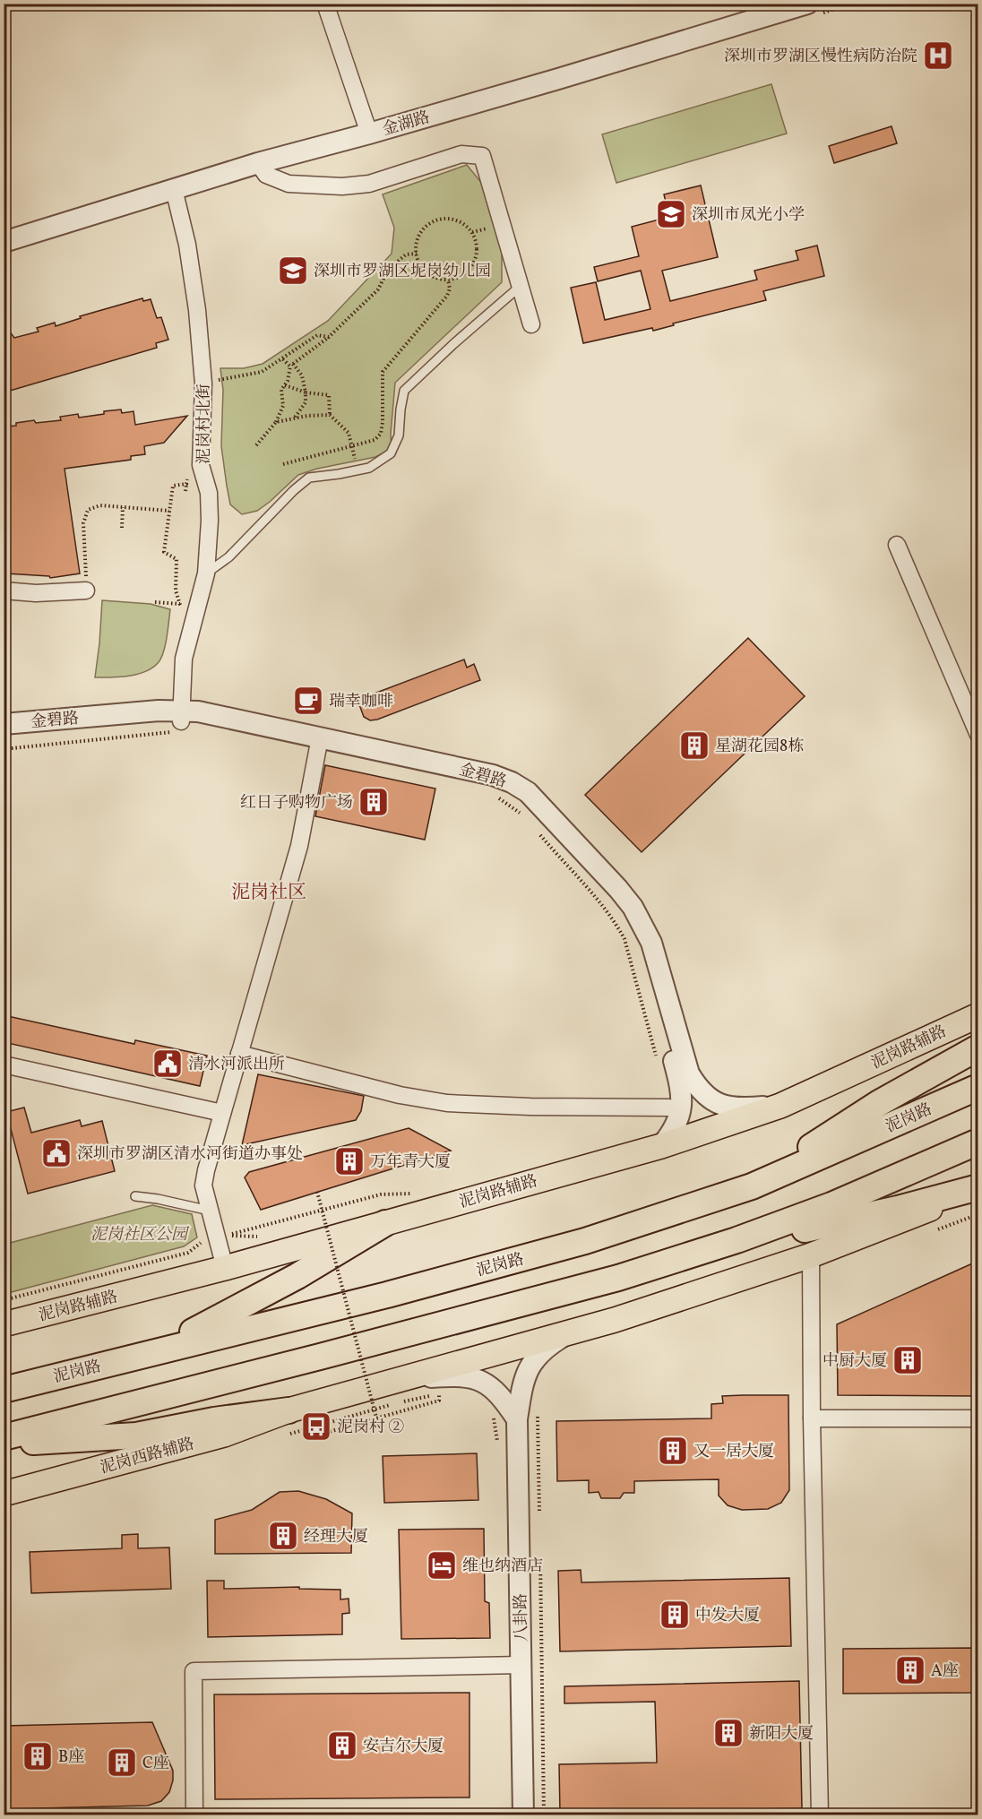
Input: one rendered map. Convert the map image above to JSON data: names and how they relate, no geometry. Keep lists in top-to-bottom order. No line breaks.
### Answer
{"streets":{"highway":["泥岗路"],"main road":["泥岗路辅路","泥岗西路辅路"],"street":["金湖路","泥岗村北街","金碧路","八卦路"]},"crossings":[["金湖路","泥岗村北街"],["泥岗村北街","金碧路"],["金碧路","泥岗路辅路"]],"districts":["泥岗社区"],"parks":["泥岗社区公园"],"places":{"hospital":["深圳市罗湖区慢性病防治院"],"school or university":["深圳市凤光小学","深圳市罗湖区坭岗幼儿园"],"cafe":["瑞幸咖啡"],"building":["星湖花园8栋","红日子购物广场","万年青大厦","中厨大厦","又一居大厦","经理大厦","中发大厦","A座","新阳大厦","安吉尔大厦","B座","C座"],"public building":["清水河派出所","深圳市罗湖区清水河街道办事处"],"bus stop":["泥岗村 ②"],"hotel":["维也纳酒店"]}}
